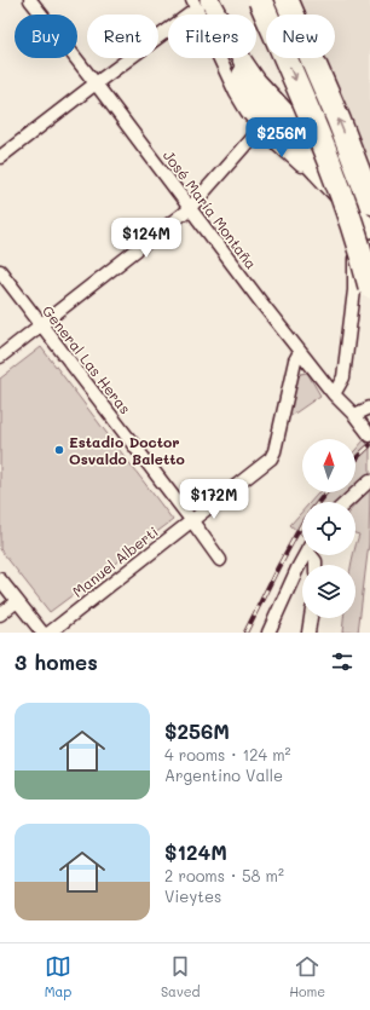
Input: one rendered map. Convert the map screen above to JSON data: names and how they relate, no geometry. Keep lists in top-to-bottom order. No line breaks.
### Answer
{"streets":{"street":["José María Montaña","General Las Heras","Manuel Alberti"]},"crossings":[["José María Montaña","Manuel Alberti"],["General Las Heras","Manuel Alberti"]],"places":["Estadio Doctor Osvaldo Baletto"],"north":"top","page":{"chip":["Buy","Rent","Filters","New"],"price":["$256M","$124M","$172M"],"heading":"3 homes","list":[{"name":"$256M","note":"4 rooms · 124 m² · Argentino Valle"},{"name":"$124M","note":"2 rooms · 58 m² · Vieytes"}],"tabs":["Map","Saved","Home"]}}
